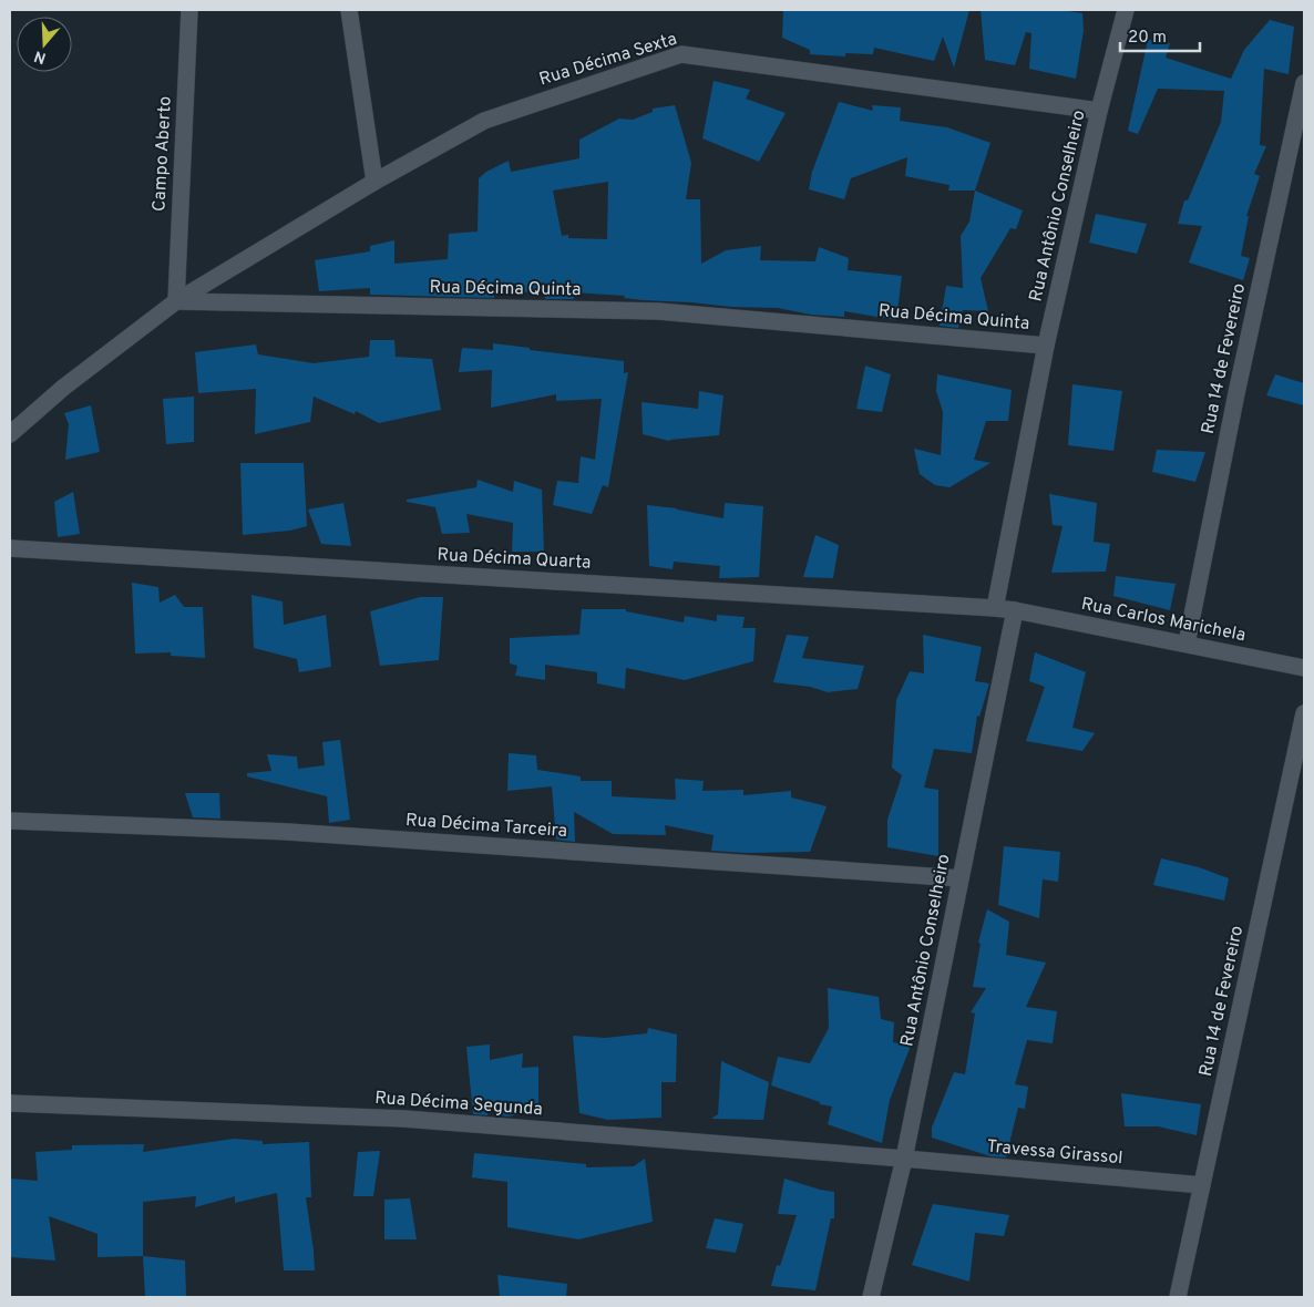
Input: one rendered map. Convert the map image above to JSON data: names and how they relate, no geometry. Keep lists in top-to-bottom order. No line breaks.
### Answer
{"streets":{"street":["Rua Décima Sexta","Campo Aberto","Rua Antônio Conselheiro","Rua Décima Quinta","Rua 14 de Fevereiro","Rua Décima Quarta","Rua Carlos Marichela","Rua Décima Tarceira","Rua Décima Segunda","Travessa Girassol"]},"crossings":[["Rua Décima Sexta","Campo Aberto"],["Rua Décima Sexta","Rua Antônio Conselheiro"],["Rua Décima Sexta","Rua Décima Quinta"],["Campo Aberto","Rua Décima Quinta"],["Rua Antônio Conselheiro","Rua Décima Quinta"],["Rua Antônio Conselheiro","Rua Décima Quarta"],["Rua Antônio Conselheiro","Rua Carlos Marichela"],["Rua Antônio Conselheiro","Rua Décima Tarceira"],["Rua Antônio Conselheiro","Rua Décima Segunda"],["Rua Antônio Conselheiro","Travessa Girassol"],["Rua 14 de Fevereiro","Rua Carlos Marichela"],["Rua 14 de Fevereiro","Travessa Girassol"],["Rua Décima Quarta","Rua Carlos Marichela"],["Rua Décima Segunda","Travessa Girassol"]],"scale_bar":"20 m","north":"bottom"}
